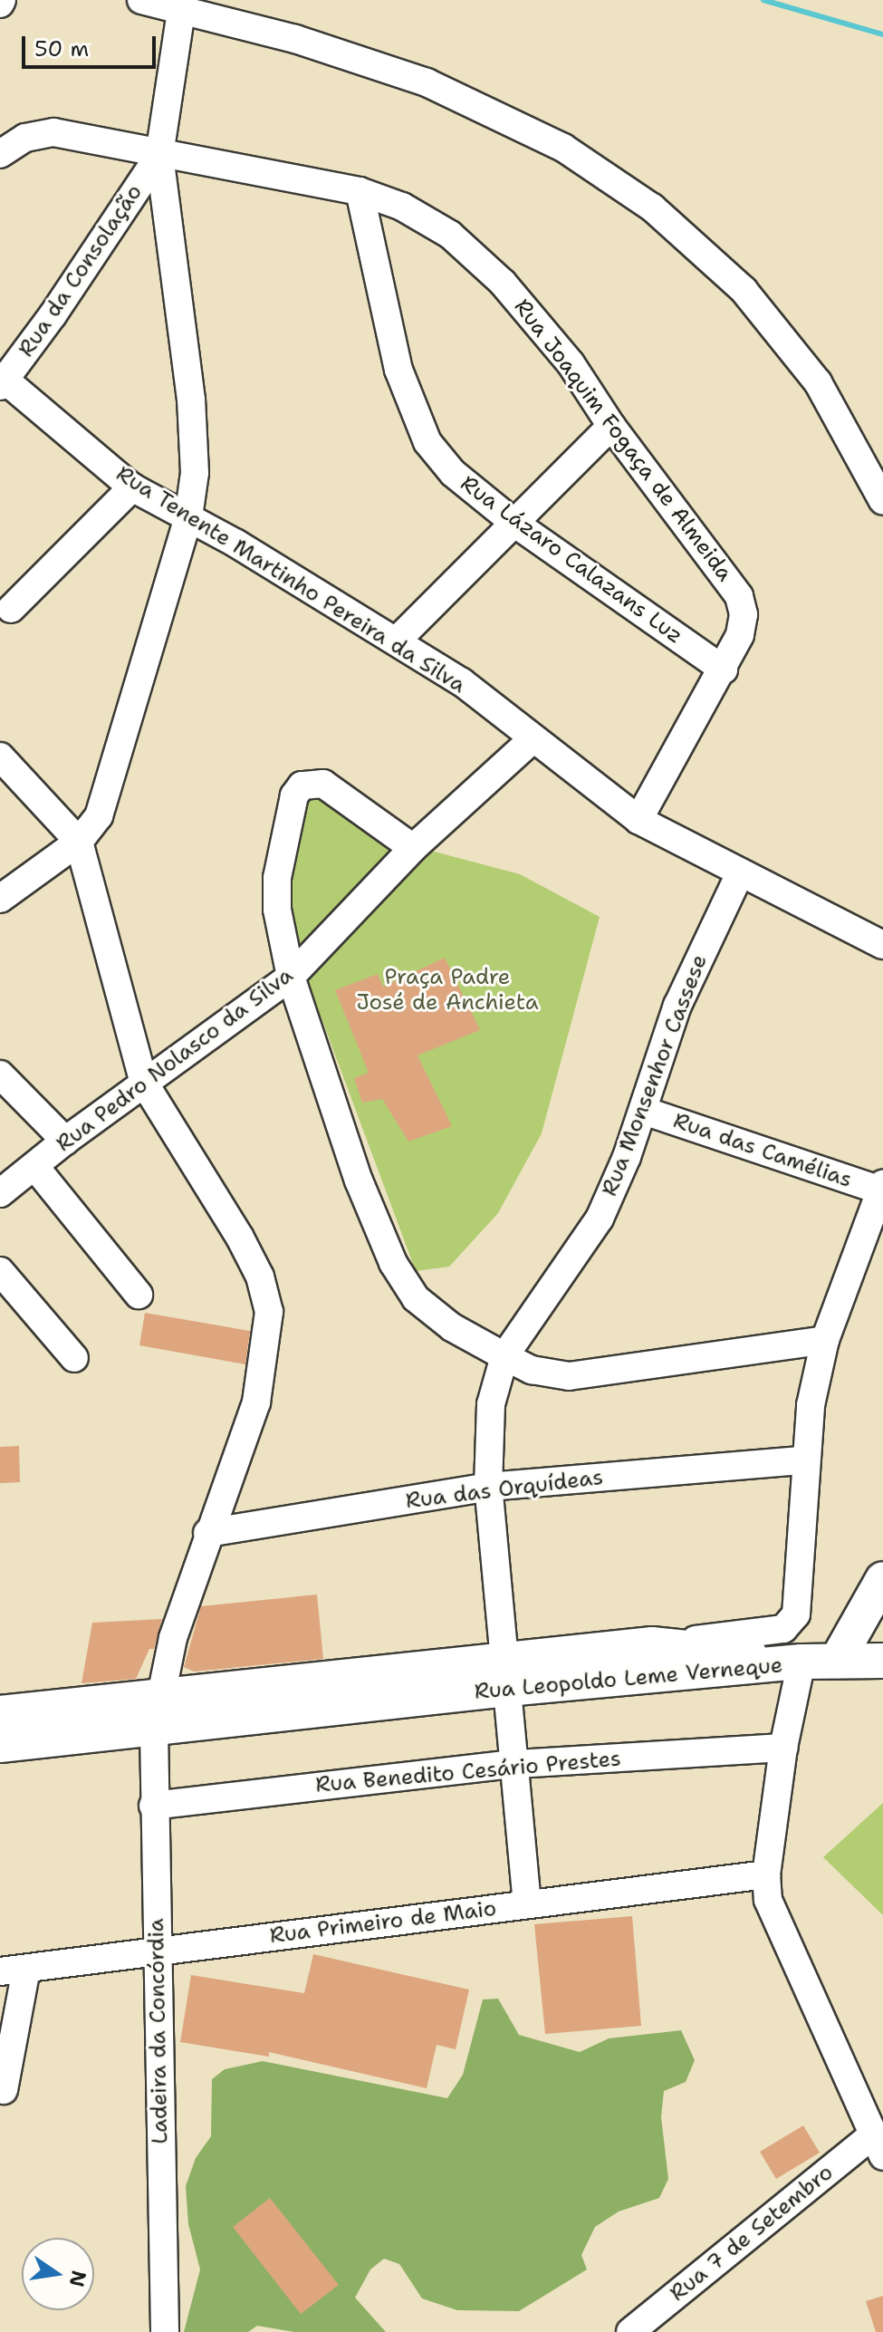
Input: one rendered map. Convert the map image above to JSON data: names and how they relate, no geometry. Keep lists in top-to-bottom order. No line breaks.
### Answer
{"streets":{"main road":["Rua Leopoldo Leme Verneque"],"street":["Rua da Consolação","Rua Joaquim Fogaça de Almeida","Rua Lázaro Calazans Luz","Rua Tenente Martinho Pereira da Silva","Rua Pedro Nolasco da Silva","Rua Monsenhor Cassese","Rua das Camélias","Rua das Orquídeas","Rua Benedito Cesário Prestes","Rua Primeiro de Maio","Ladeira da Concórdia","Rua 7 de Setembro"]},"crossings":[["Rua da Consolação","Rua Joaquim Fogaça de Almeida"],["Rua da Consolação","Rua Tenente Martinho Pereira da Silva"],["Rua Joaquim Fogaça de Almeida","Rua Lázaro Calazans Luz"],["Rua Joaquim Fogaça de Almeida","Rua Tenente Martinho Pereira da Silva"],["Rua Tenente Martinho Pereira da Silva","Rua Pedro Nolasco da Silva"],["Rua Tenente Martinho Pereira da Silva","Rua Monsenhor Cassese"],["Rua Pedro Nolasco da Silva","Ladeira da Concórdia"],["Rua Monsenhor Cassese","Rua das Camélias"],["Rua Monsenhor Cassese","Rua das Orquídeas"],["Rua Monsenhor Cassese","Rua Leopoldo Leme Verneque"],["Rua Monsenhor Cassese","Rua Benedito Cesário Prestes"],["Rua Monsenhor Cassese","Rua Primeiro de Maio"],["Rua das Orquídeas","Ladeira da Concórdia"],["Rua Leopoldo Leme Verneque","Ladeira da Concórdia"],["Rua Benedito Cesário Prestes","Ladeira da Concórdia"],["Rua Primeiro de Maio","Ladeira da Concórdia"]],"parks":["Praça Padre José de Anchieta"],"scale_bar":"50 m","north":"right"}
